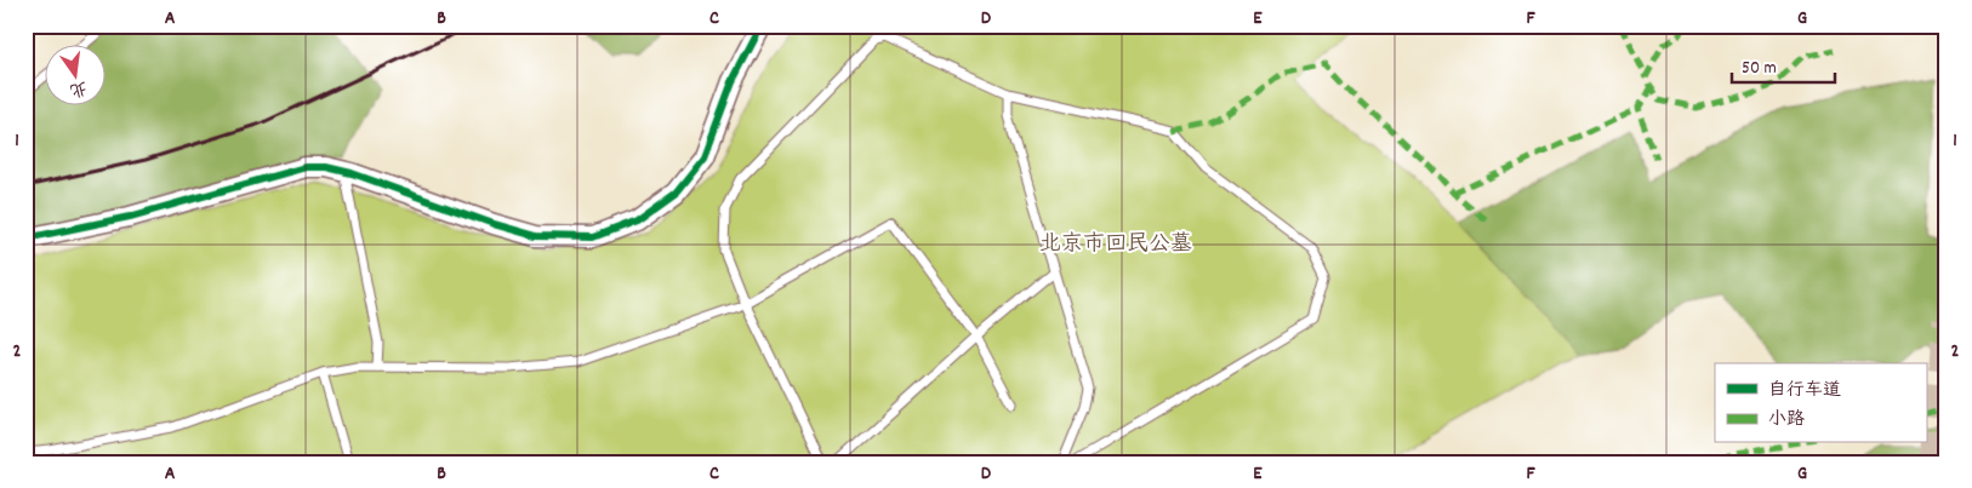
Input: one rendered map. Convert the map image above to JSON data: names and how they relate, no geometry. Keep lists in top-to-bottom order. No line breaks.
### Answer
{"parks":["北京市回民公墓"],"legend":["自行车道","小路"],"scale_bar":"50 m","north":"bottom","grid":{"columns":["A","B","C","D","E","F","G"],"rows":["1","2"]}}
